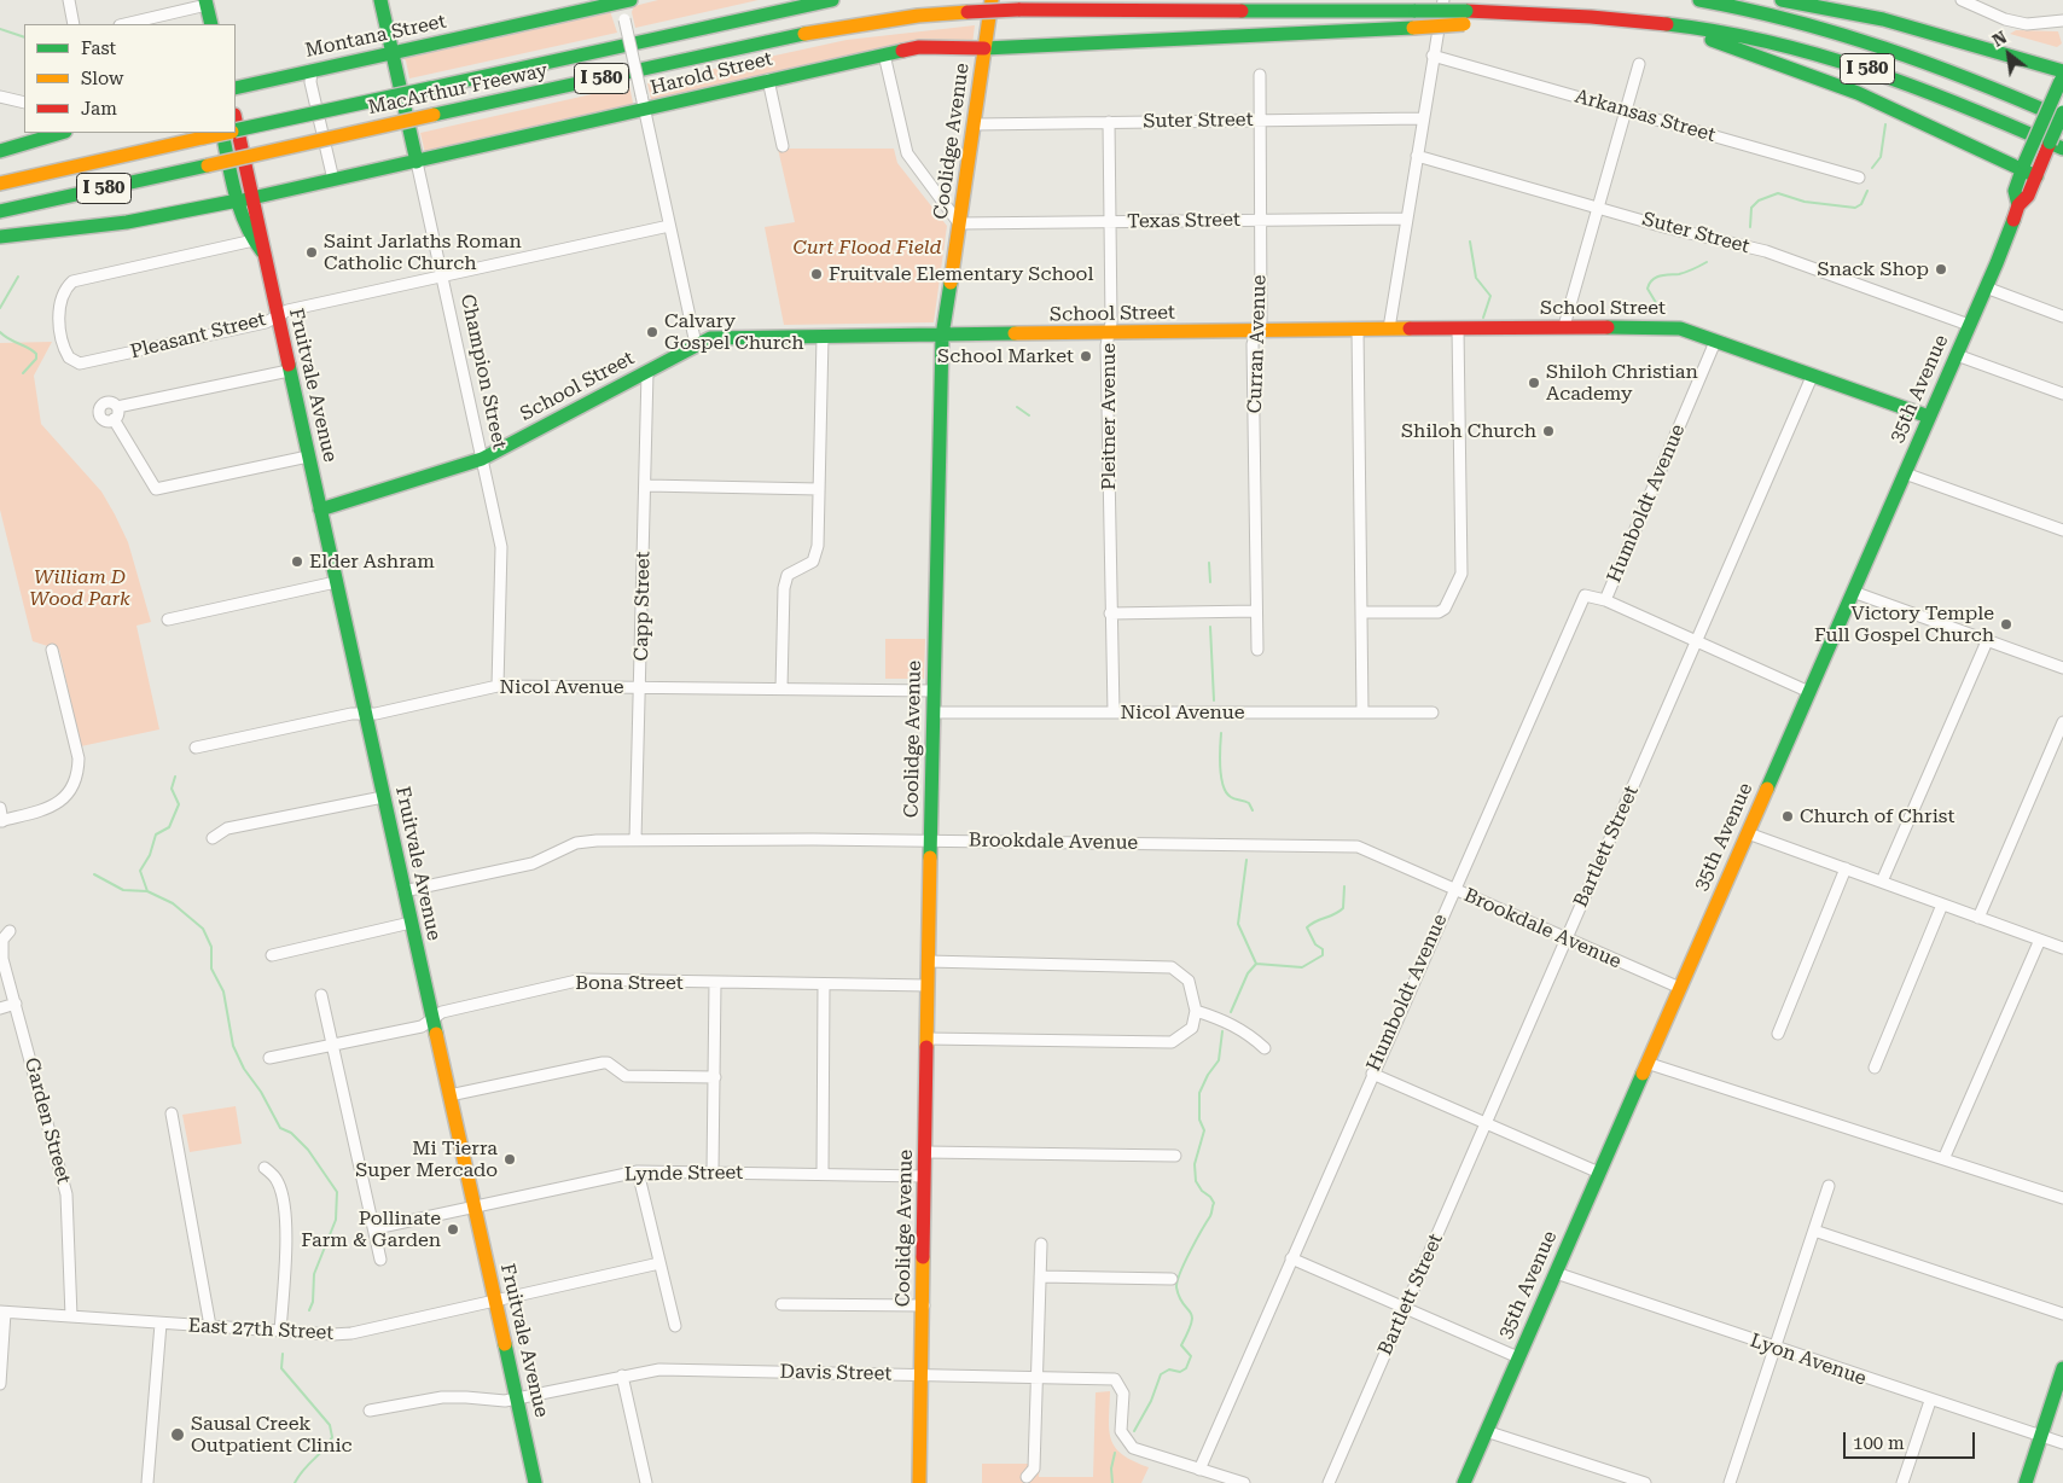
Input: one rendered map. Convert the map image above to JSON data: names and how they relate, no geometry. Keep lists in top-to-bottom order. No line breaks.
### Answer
{"streets":{"main road":["Montana Street","I 580","Harold Street","MacArthur Freeway","Coolidge Avenue","School Street","Champion Street","Fruitvale Avenue","35th Avenue"],"street":["Arkansas Street","Suter Street","Texas Street","Pleasant Street","Curran Avenue","Pleitner Avenue","Humboldt Avenue","Capp Street","Nicol Avenue","Brookdale Avenue","Bartlett Street","Bona Street","Garden Street","Lynde Street","East 27th Street","Lyon Avenue","Davis Street"]},"crossings":[["Montana Street","Champion Street"],["I 580","Harold Street"],["I 580","MacArthur Freeway"],["Harold Street","MacArthur Freeway"],["Harold Street","Coolidge Avenue"],["Harold Street","Champion Street"],["Harold Street","Fruitvale Avenue"],["Suter Street","Coolidge Avenue"],["Suter Street","Curran Avenue"],["Suter Street","35th Avenue"],["Suter Street","Pleitner Avenue"],["Coolidge Avenue","Texas Street"],["Coolidge Avenue","School Street"],["Coolidge Avenue","Nicol Avenue"],["Coolidge Avenue","Brookdale Avenue"],["Coolidge Avenue","Bona Street"],["Coolidge Avenue","Lynde Street"],["Coolidge Avenue","Davis Street"],["Texas Street","Curran Avenue"],["Texas Street","Pleitner Avenue"],["School Street","Curran Avenue"],["School Street","Champion Street"],["School Street","Fruitvale Avenue"],["School Street","35th Avenue"],["School Street","Pleitner Avenue"],["School Street","Humboldt Avenue"],["School Street","Capp Street"],["School Street","Bartlett Street"],["Pleasant Street","Champion Street"],["Pleasant Street","Fruitvale Avenue"],["Champion Street","Nicol Avenue"],["Fruitvale Avenue","Nicol Avenue"],["Fruitvale Avenue","Brookdale Avenue"],["Fruitvale Avenue","Bona Street"],["Fruitvale Avenue","Lynde Street"],["Fruitvale Avenue","East 27th Street"],["Fruitvale Avenue","Davis Street"],["35th Avenue","Brookdale Avenue"],["35th Avenue","Lyon Avenue"],["Pleitner Avenue","Nicol Avenue"],["Humboldt Avenue","Brookdale Avenue"],["Humboldt Avenue","Davis Street"],["Capp Street","Nicol Avenue"],["Capp Street","Brookdale Avenue"],["Brookdale Avenue","Bartlett Street"],["Garden Street","East 27th Street"]],"parks":["Curt Flood Field","William D Wood Park"],"places":["Saint Jarlaths Roman Catholic Church","Snack Shop","Fruitvale Elementary School","Calvary Gospel Church","School Market","Shiloh Christian Academy","Shiloh Church","Elder Ashram","Victory Temple Full Gospel Church","Church of Christ","Mi Tierra Super Mercado","Pollinate Farm & Garden","Sausal Creek Outpatient Clinic"],"legend":["Fast","Slow","Jam"],"scale_bar":"100 m","north":"top left"}
